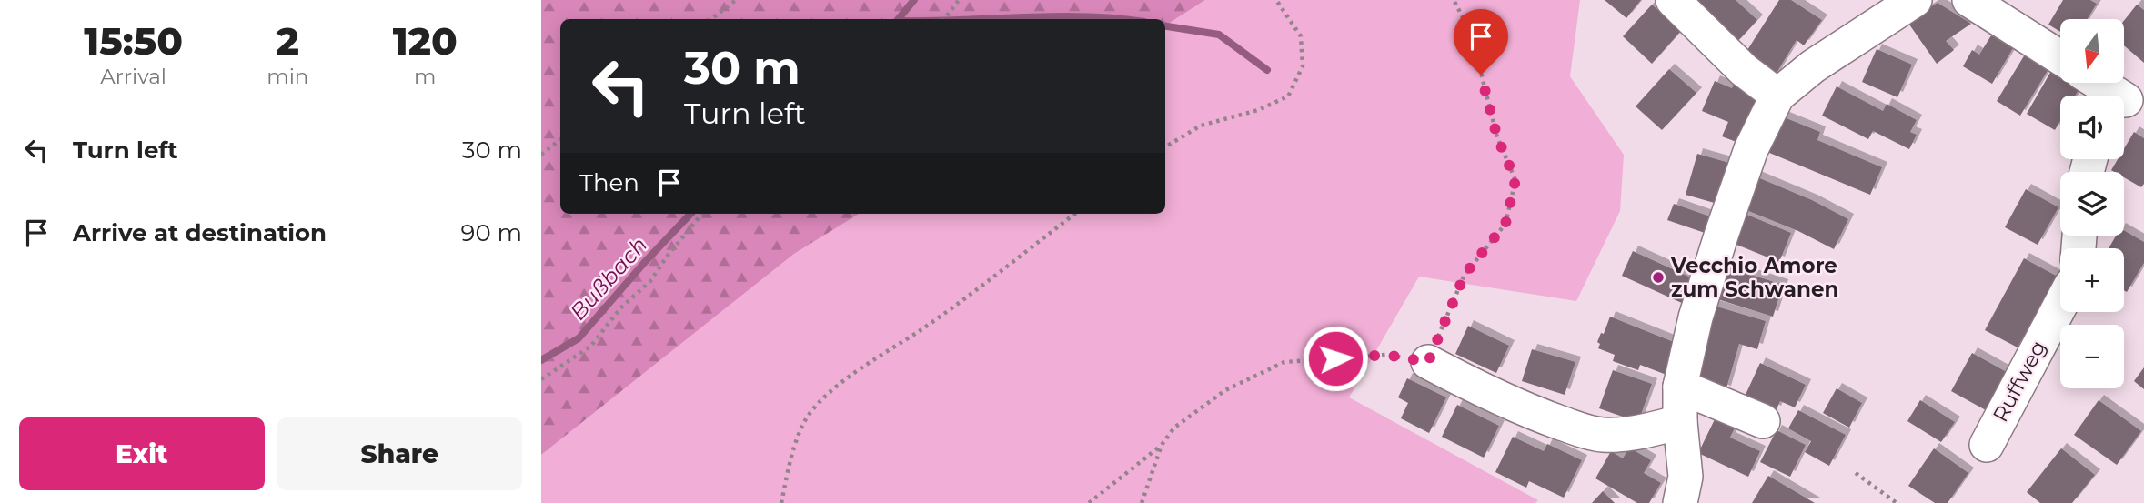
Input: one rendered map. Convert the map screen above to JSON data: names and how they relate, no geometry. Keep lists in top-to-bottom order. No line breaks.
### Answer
{"streets":{"street":["Ruffweg"]},"water":["Bußbach"],"places":["Vecchio Amore zum Schwanen"],"north":"bottom","page":{"eta":["15:50","Arrival","2","min","120","m"],"map_buttons":["+","−"],"turn":["30 m","Turn left"],"list":[{"name":"Turn left","value":"30 m"},{"name":"Arrive at destination","value":"90 m"}],"then":"Then","buttons":["Exit","Share"]}}
